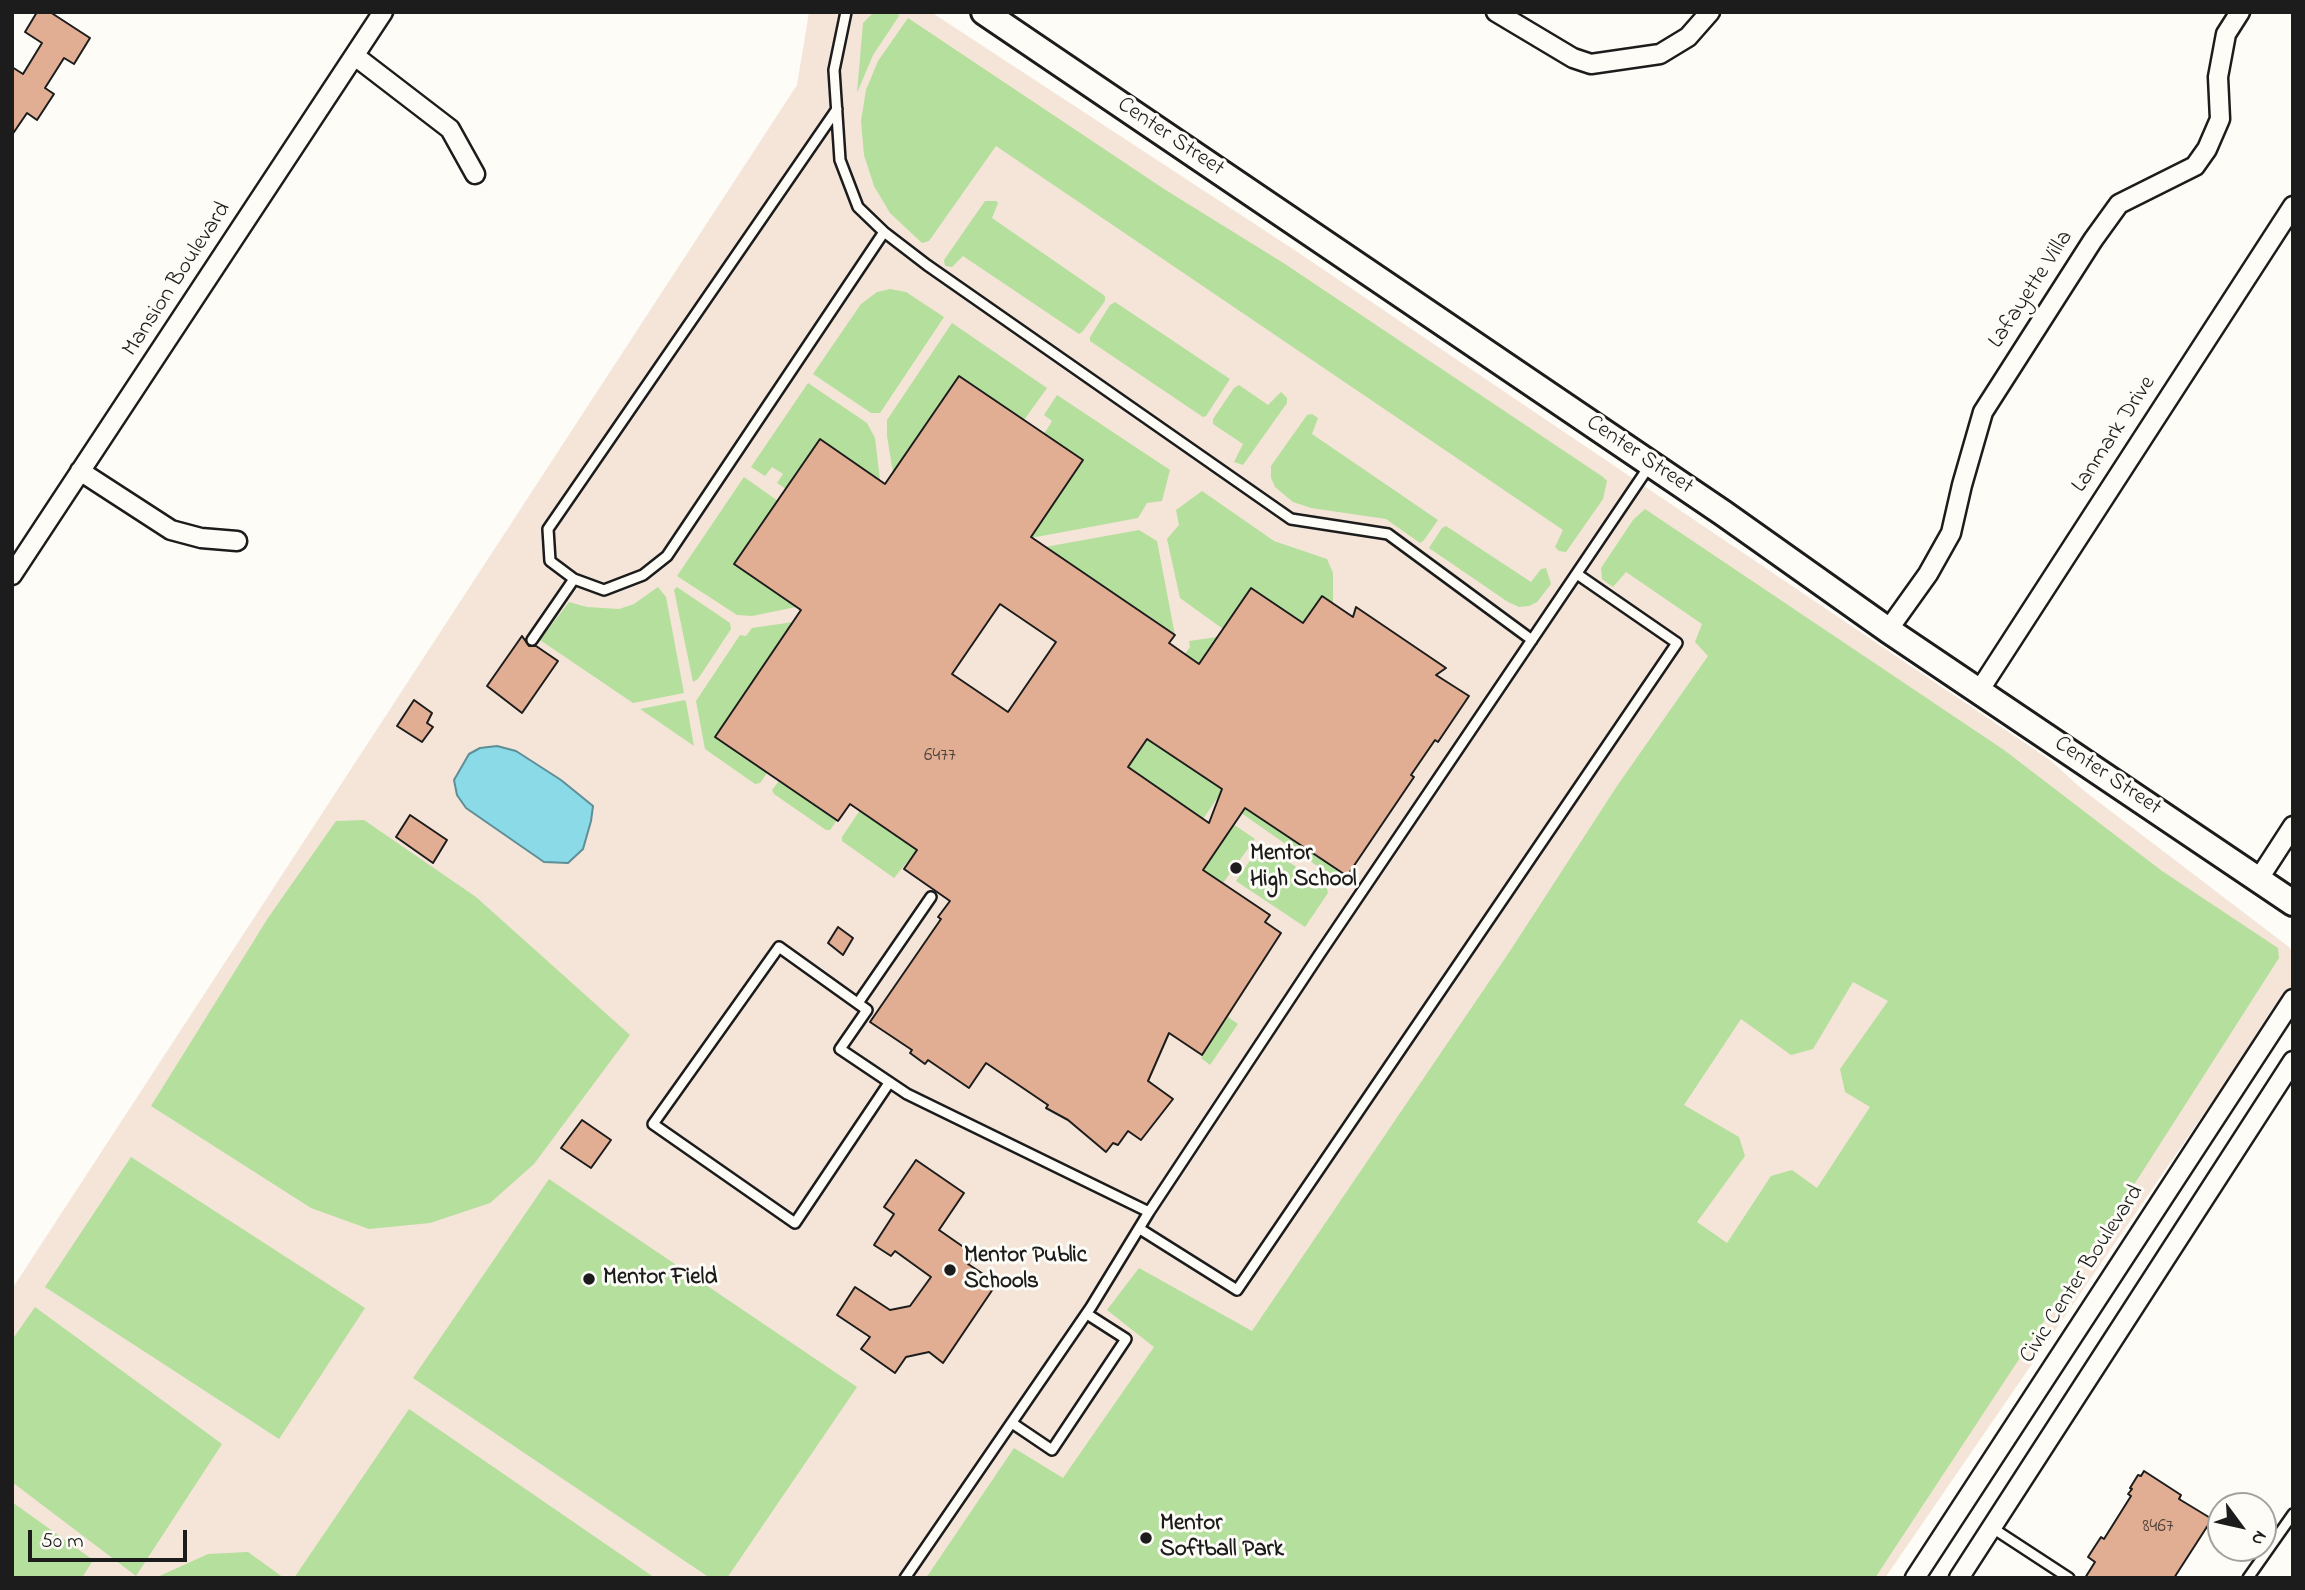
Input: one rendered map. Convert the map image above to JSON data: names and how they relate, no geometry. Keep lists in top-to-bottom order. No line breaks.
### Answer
{"streets":{"main road":["Center Street"],"street":["Mansion Boulevard","Lafayette Villa","Lanmark Drive","Civic Center Boulevard"]},"crossings":[["Center Street","Lafayette Villa"],["Center Street","Lanmark Drive"]],"places":["Mentor High School","Mentor Public Schools","Mentor Field","Mentor Softball Park"],"house_numbers":["6477","8467"],"scale_bar":"50 m","north":"bottom right"}
